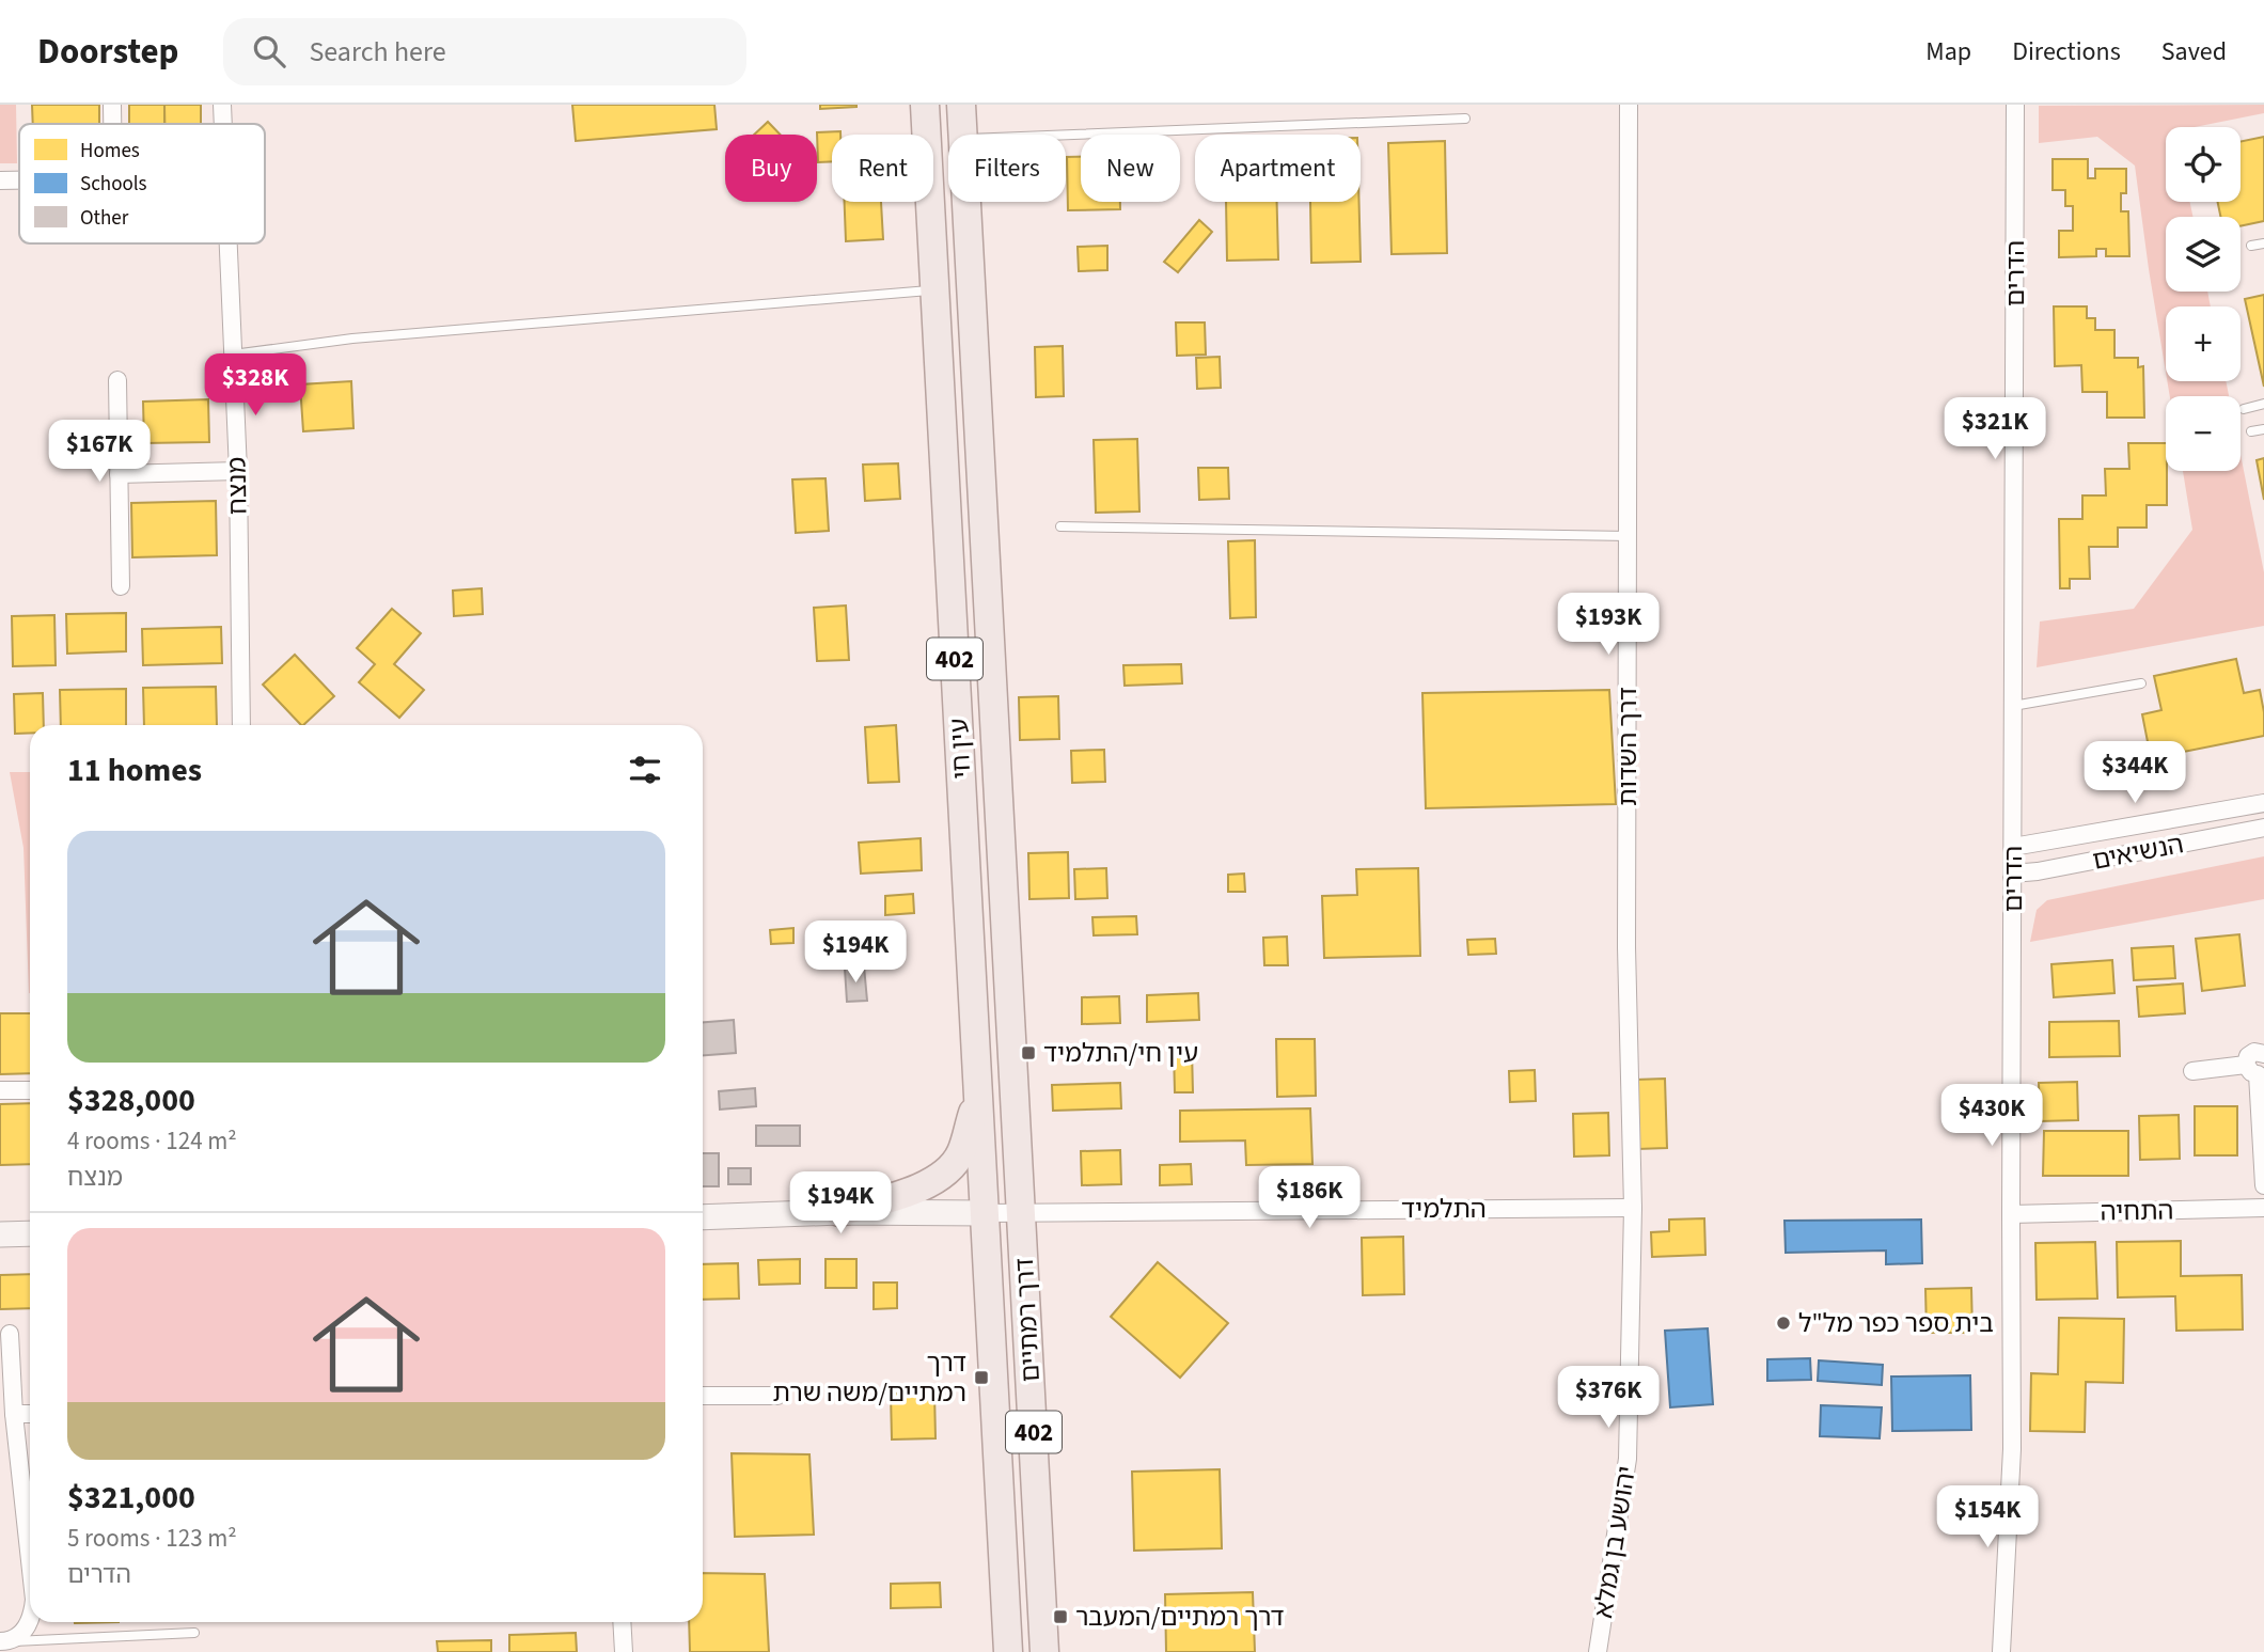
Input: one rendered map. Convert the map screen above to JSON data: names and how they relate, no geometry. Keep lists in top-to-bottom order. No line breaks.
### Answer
{"streets":{"main road":["402","עין חי","דרך רמתיים"],"street":["הדרים","מנצח","דרך השדות","הנשיאים","התלמיד","התחיה","יהושע בן גמלא"]},"crossings":[["הדרים","הנשיאים"],["הדרים","התחיה"],["דרך השדות","התלמיד"],["דרך השדות","יהושע בן גמלא"],["עין חי","התלמיד"],["עין חי","דרך רמתיים"],["התלמיד","דרך רמתיים"],["התלמיד","יהושע בן גמלא"]],"places":{"transit":["עין חי/התלמיד","דרך רמתיים/משה שרת","דרך רמתיים/המעבר"],"other":["בית ספר כפר מל\"ל"]},"legend":["Homes","Schools","Other"],"page":{"header":"Doorstep","search":"Search here","nav":["Map","Directions","Saved"],"map_buttons":["+","−"],"chip":["Buy","Rent","Filters","New","Apartment"],"price":["$328K","$321K","$167K","$193K","$344K","$194K","$430K","$186K","$194K","$376K","$154K"],"heading":"11 homes","list":[{"name":"$328,000","note":"4 rooms · 124 m² · מנצח"},{"name":"$321,000","note":"5 rooms · 123 m² · הדרים"}]}}
